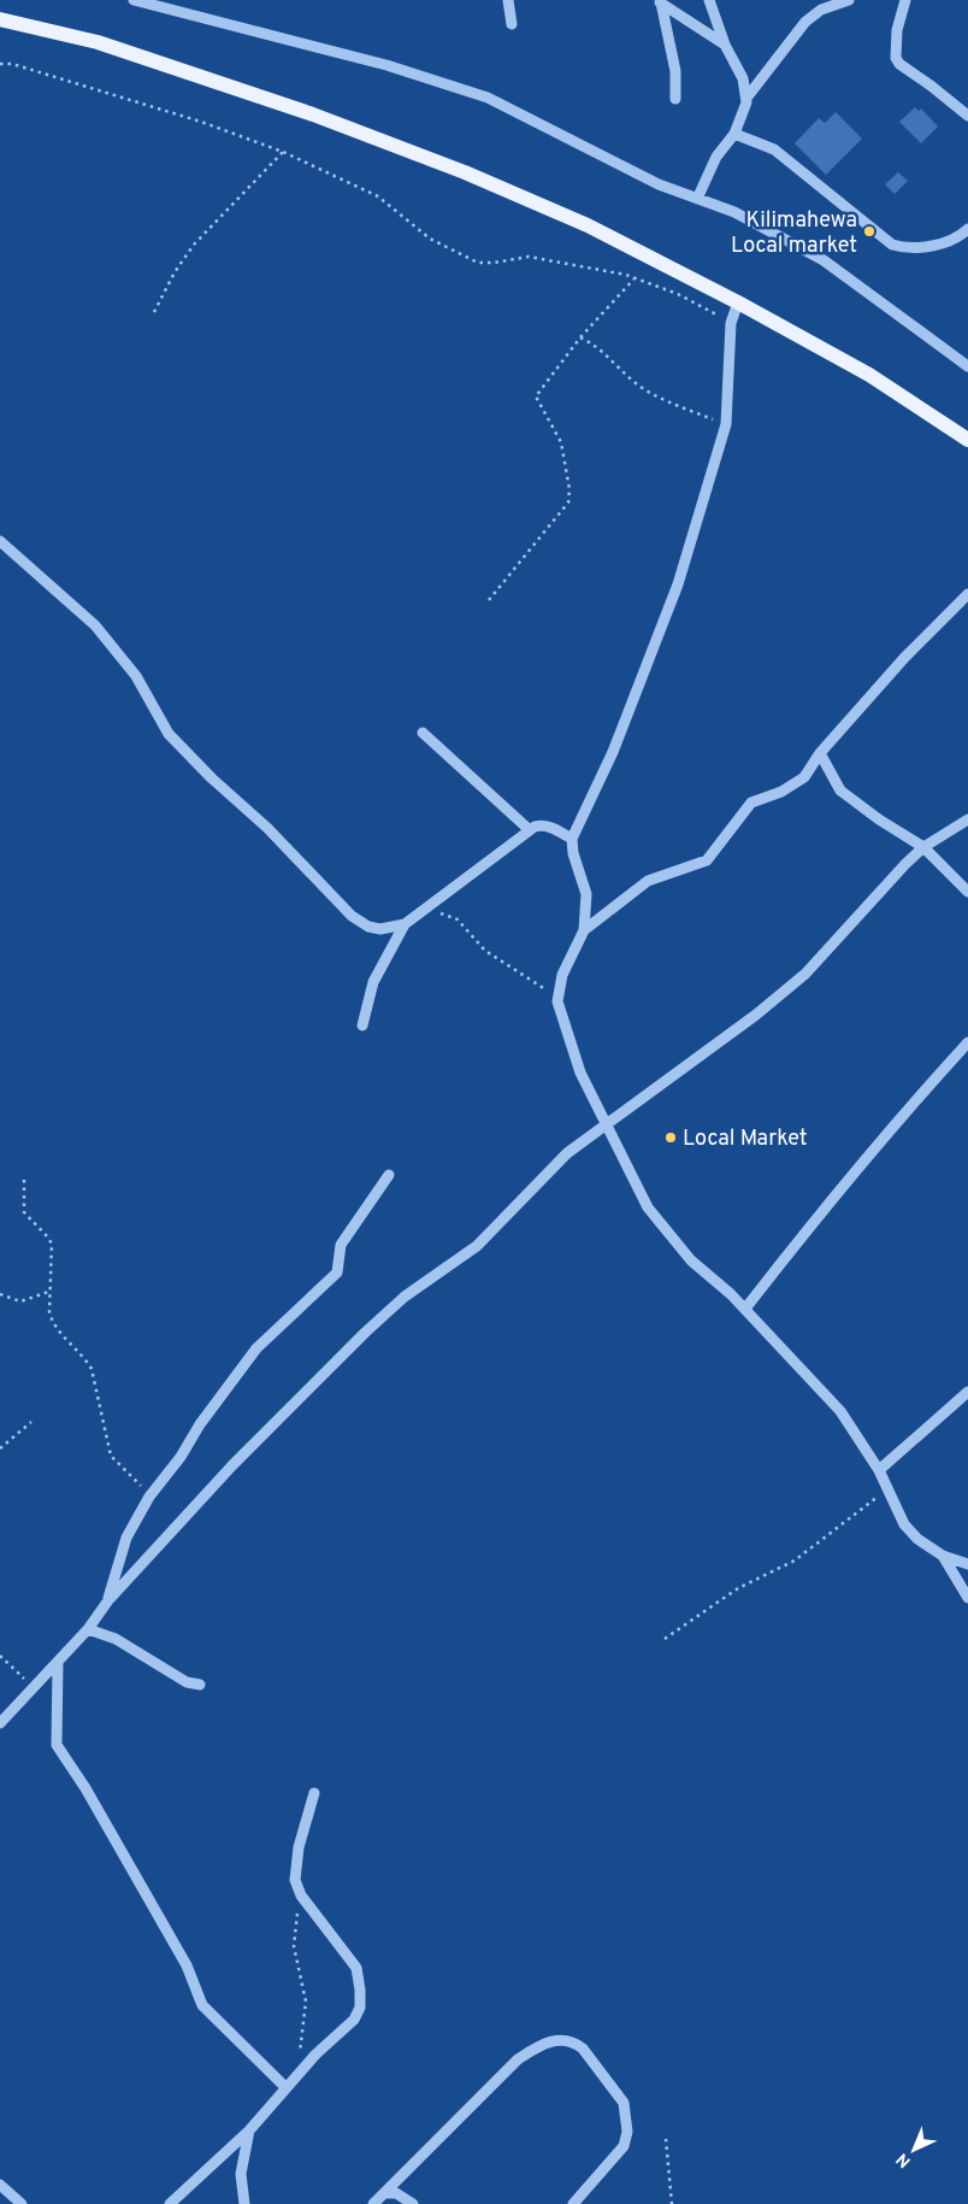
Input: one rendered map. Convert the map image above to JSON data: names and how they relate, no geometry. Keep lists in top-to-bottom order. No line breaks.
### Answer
{"places":["Kilimahewa Local market","Local Market"],"north":"bottom left"}
